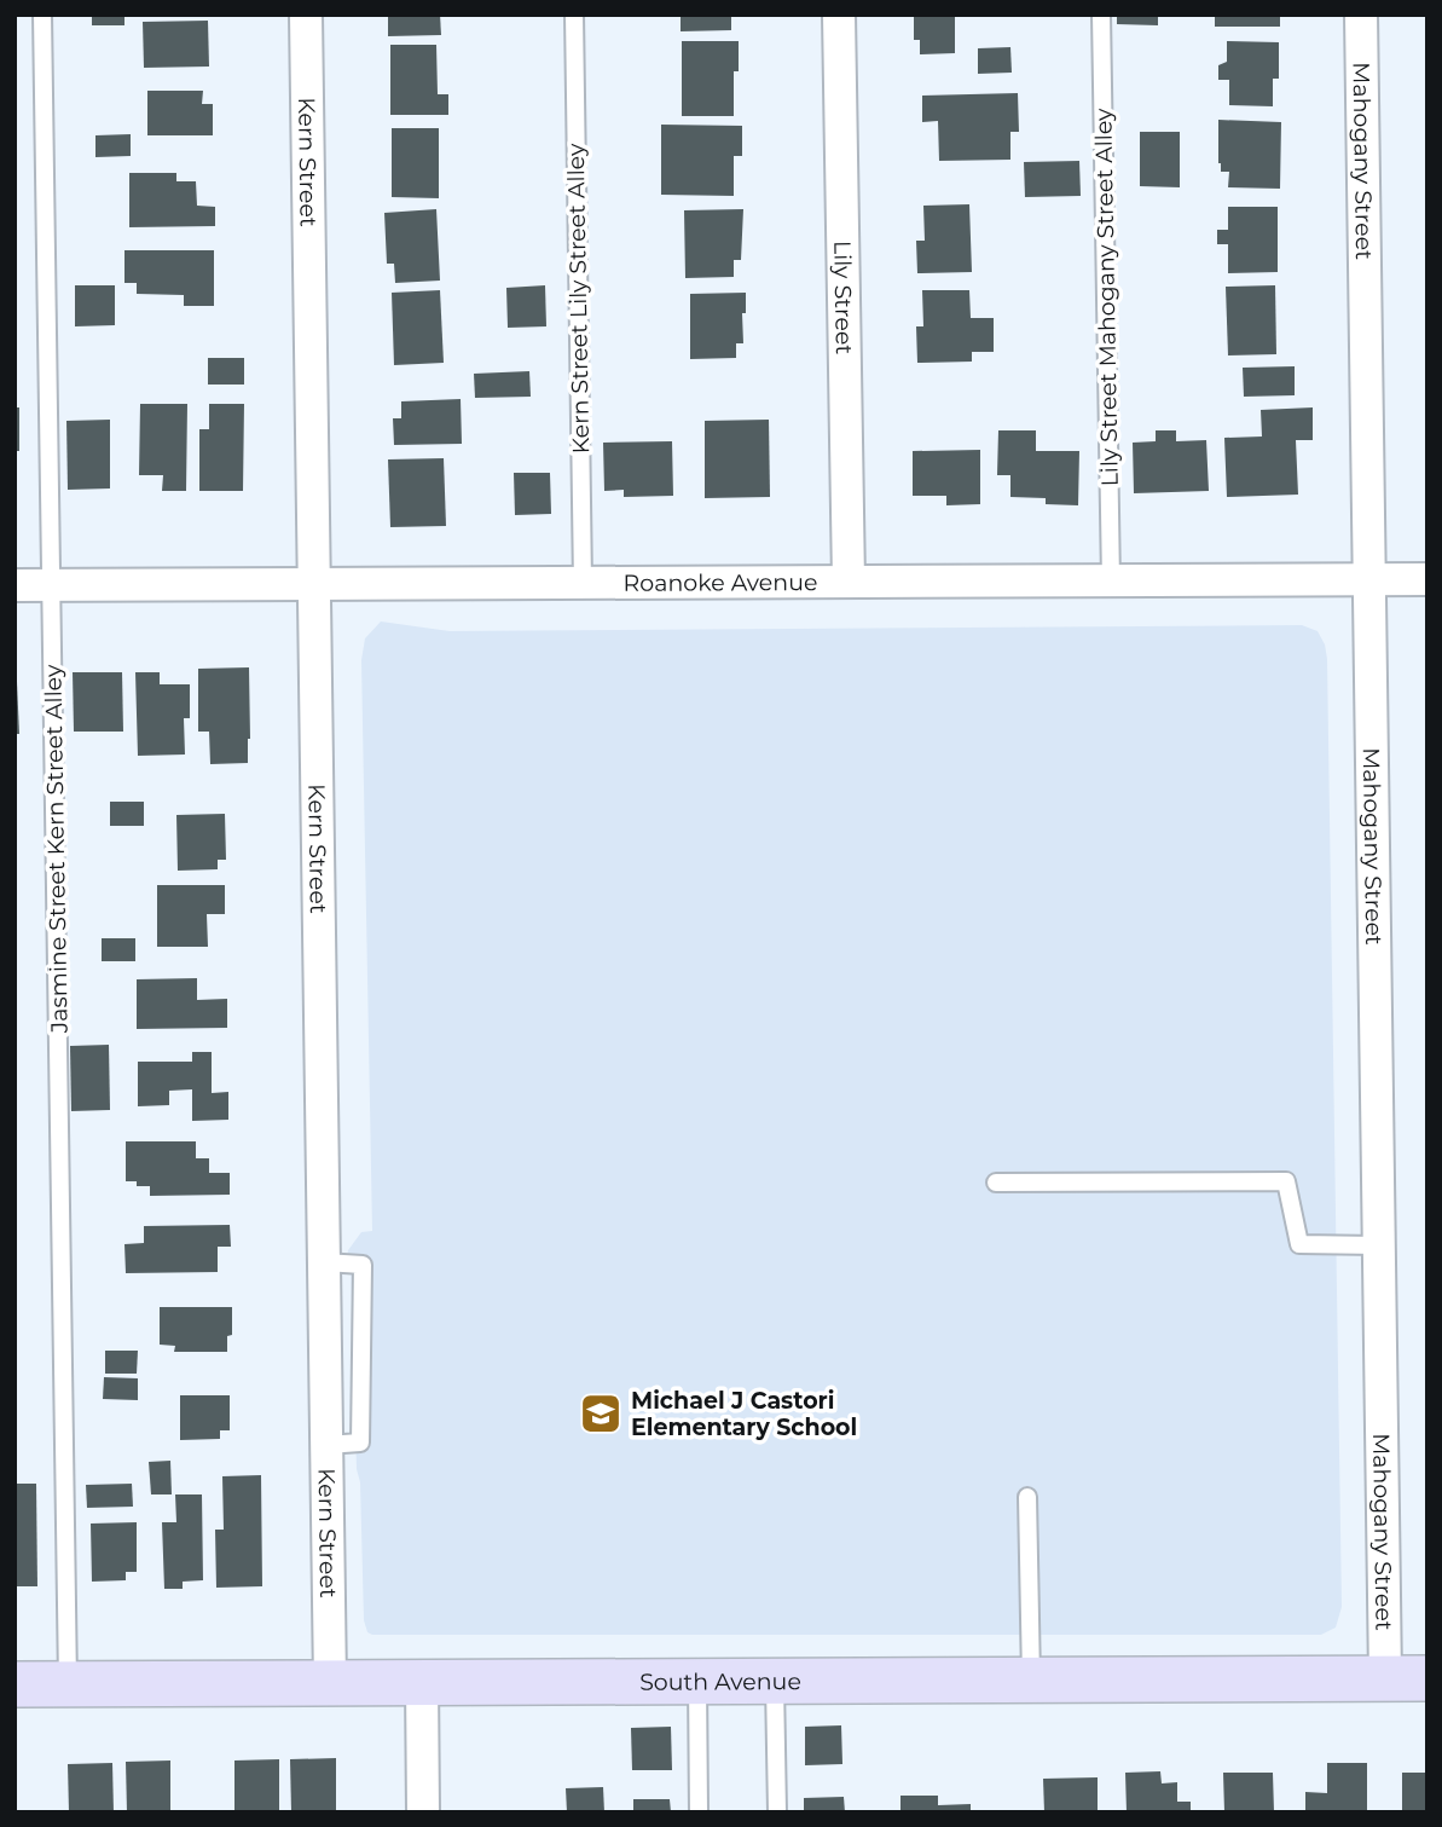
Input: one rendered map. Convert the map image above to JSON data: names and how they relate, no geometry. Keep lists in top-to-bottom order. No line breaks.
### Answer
{"streets":{"street":["Mahogany Street","Kern Street","Lily Street","Roanoke Avenue","South Avenue"],"lane":["Lily Street Mahogany Street Alley","Kern Street Lily Street Alley","Jasmine Street Kern Street Alley"]},"crossings":[["Mahogany Street","Roanoke Avenue"],["Mahogany Street","South Avenue"],["Kern Street","Roanoke Avenue"],["Kern Street","South Avenue"],["Lily Street Mahogany Street Alley","Roanoke Avenue"],["Kern Street Lily Street Alley","Roanoke Avenue"],["Lily Street","Roanoke Avenue"],["Roanoke Avenue","Jasmine Street Kern Street Alley"],["Jasmine Street Kern Street Alley","South Avenue"]],"places":{"school or university":["Michael J Castori Elementary School"]}}
